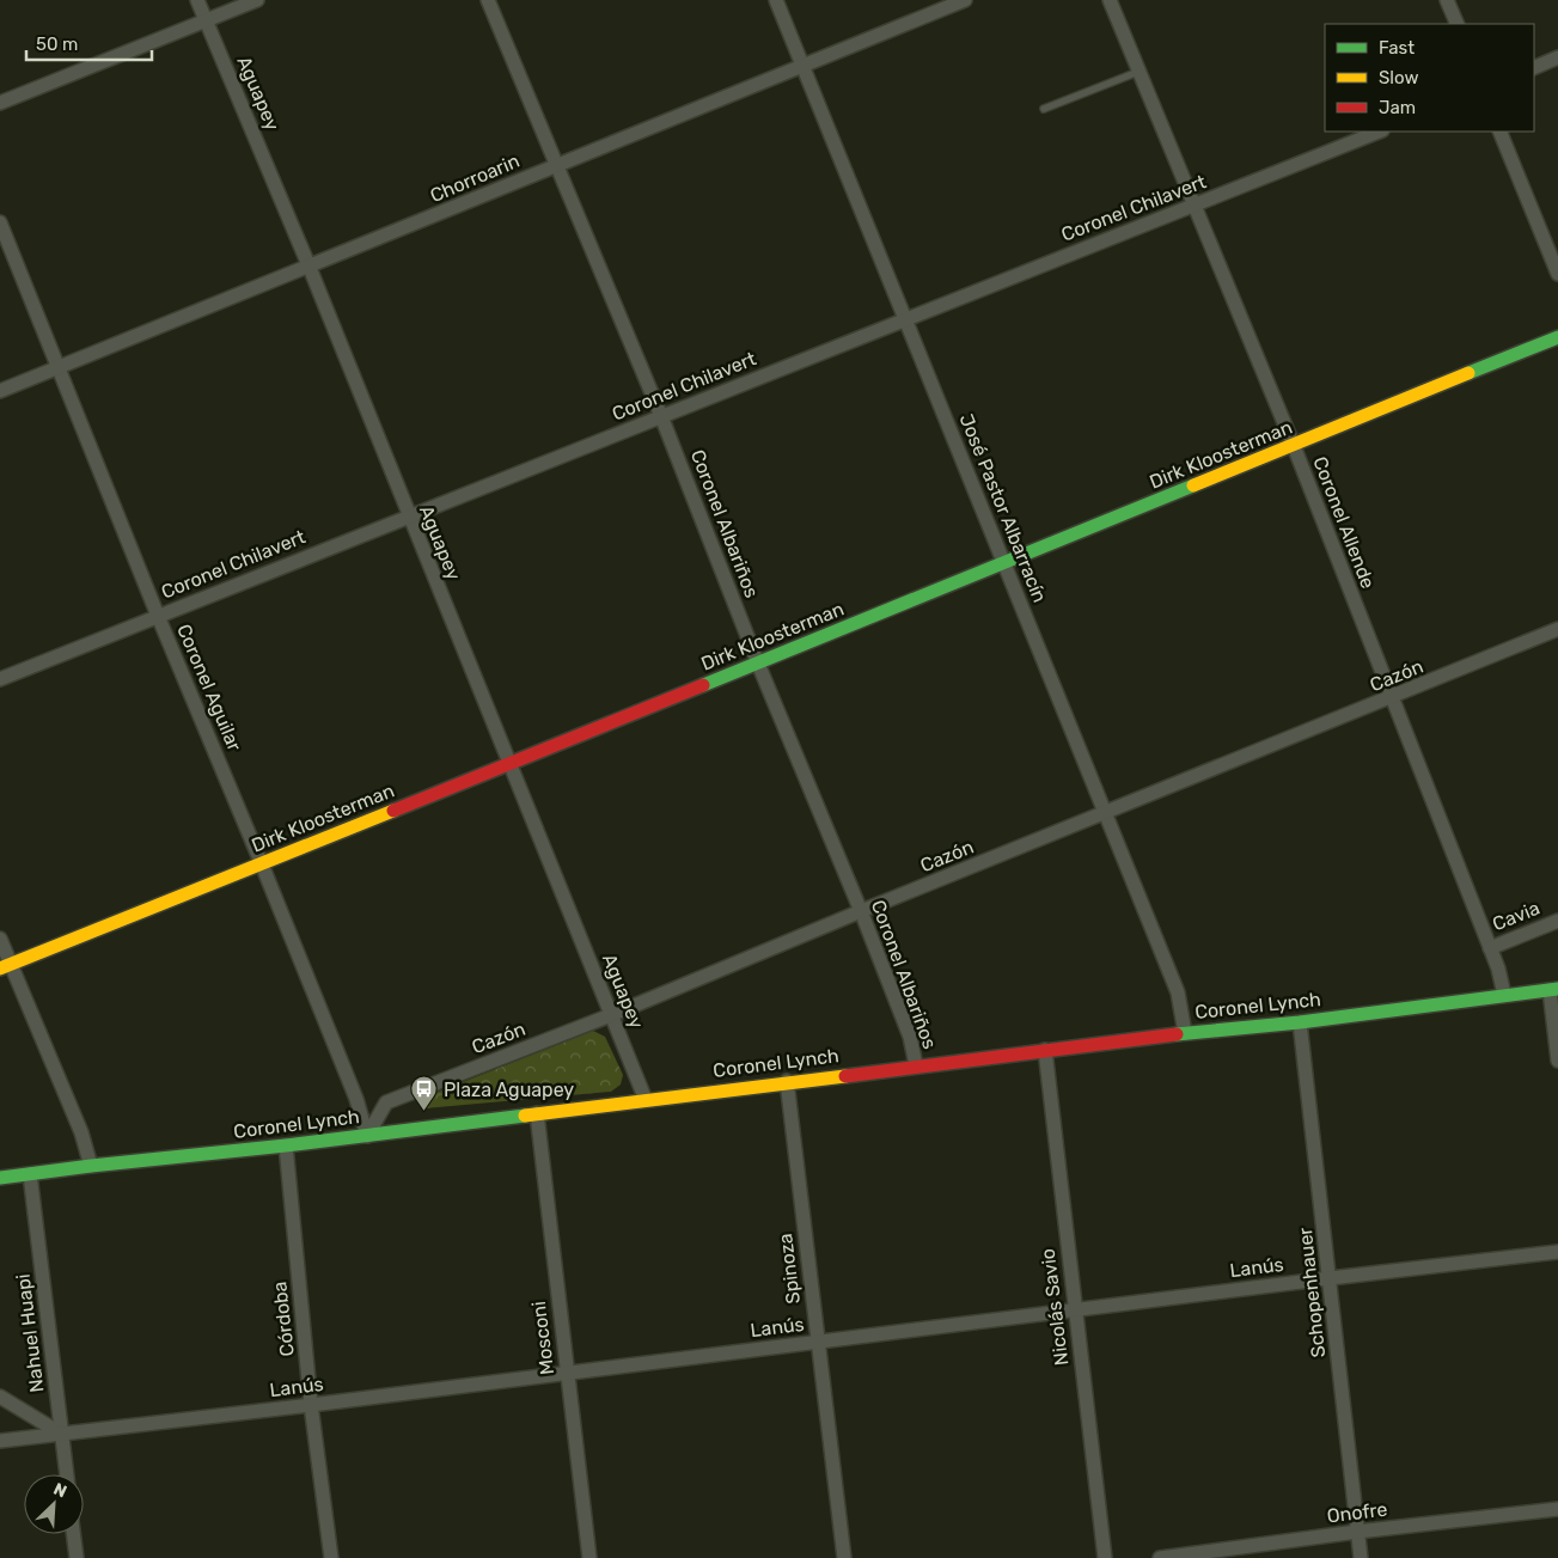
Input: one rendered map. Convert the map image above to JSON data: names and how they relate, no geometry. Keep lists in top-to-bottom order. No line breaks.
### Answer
{"streets":{"street":["Aguapey","Chorroarin","Coronel Chilavert","Dirk Kloosterman","José Pastor Albarracín","Coronel Allende","Coronel Albariños","Cazón","Coronel Aguilar","Cavia","Coronel Lynch","Lanús","Spinoza","Schopenhauer","Nicolás Savio","Córdoba","Nahuel Huapi","Mosconi","Onofre"]},"crossings":[["Aguapey","Chorroarin"],["Aguapey","Coronel Chilavert"],["Aguapey","Dirk Kloosterman"],["Aguapey","Cazón"],["Aguapey","Coronel Lynch"],["Chorroarin","José Pastor Albarracín"],["Chorroarin","Coronel Albariños"],["Chorroarin","Coronel Aguilar"],["Coronel Chilavert","José Pastor Albarracín"],["Coronel Chilavert","Coronel Allende"],["Coronel Chilavert","Coronel Albariños"],["Coronel Chilavert","Coronel Aguilar"],["Dirk Kloosterman","José Pastor Albarracín"],["Dirk Kloosterman","Coronel Allende"],["Dirk Kloosterman","Coronel Albariños"],["Dirk Kloosterman","Coronel Aguilar"],["José Pastor Albarracín","Cazón"],["José Pastor Albarracín","Coronel Lynch"],["Coronel Allende","Cazón"],["Coronel Allende","Cavia"],["Coronel Allende","Coronel Lynch"],["Coronel Albariños","Cazón"],["Coronel Albariños","Coronel Lynch"],["Cazón","Coronel Aguilar"],["Cazón","Coronel Lynch"],["Coronel Aguilar","Coronel Lynch"],["Coronel Lynch","Spinoza"],["Coronel Lynch","Schopenhauer"],["Coronel Lynch","Nicolás Savio"],["Coronel Lynch","Córdoba"],["Coronel Lynch","Nahuel Huapi"],["Coronel Lynch","Mosconi"],["Lanús","Spinoza"],["Lanús","Schopenhauer"],["Lanús","Nicolás Savio"],["Lanús","Córdoba"],["Lanús","Nahuel Huapi"],["Lanús","Mosconi"],["Schopenhauer","Onofre"]],"places":{"bus stop":["Plaza Aguapey"]},"legend":["Fast","Slow","Jam"],"scale_bar":"50 m","north":"top right"}
